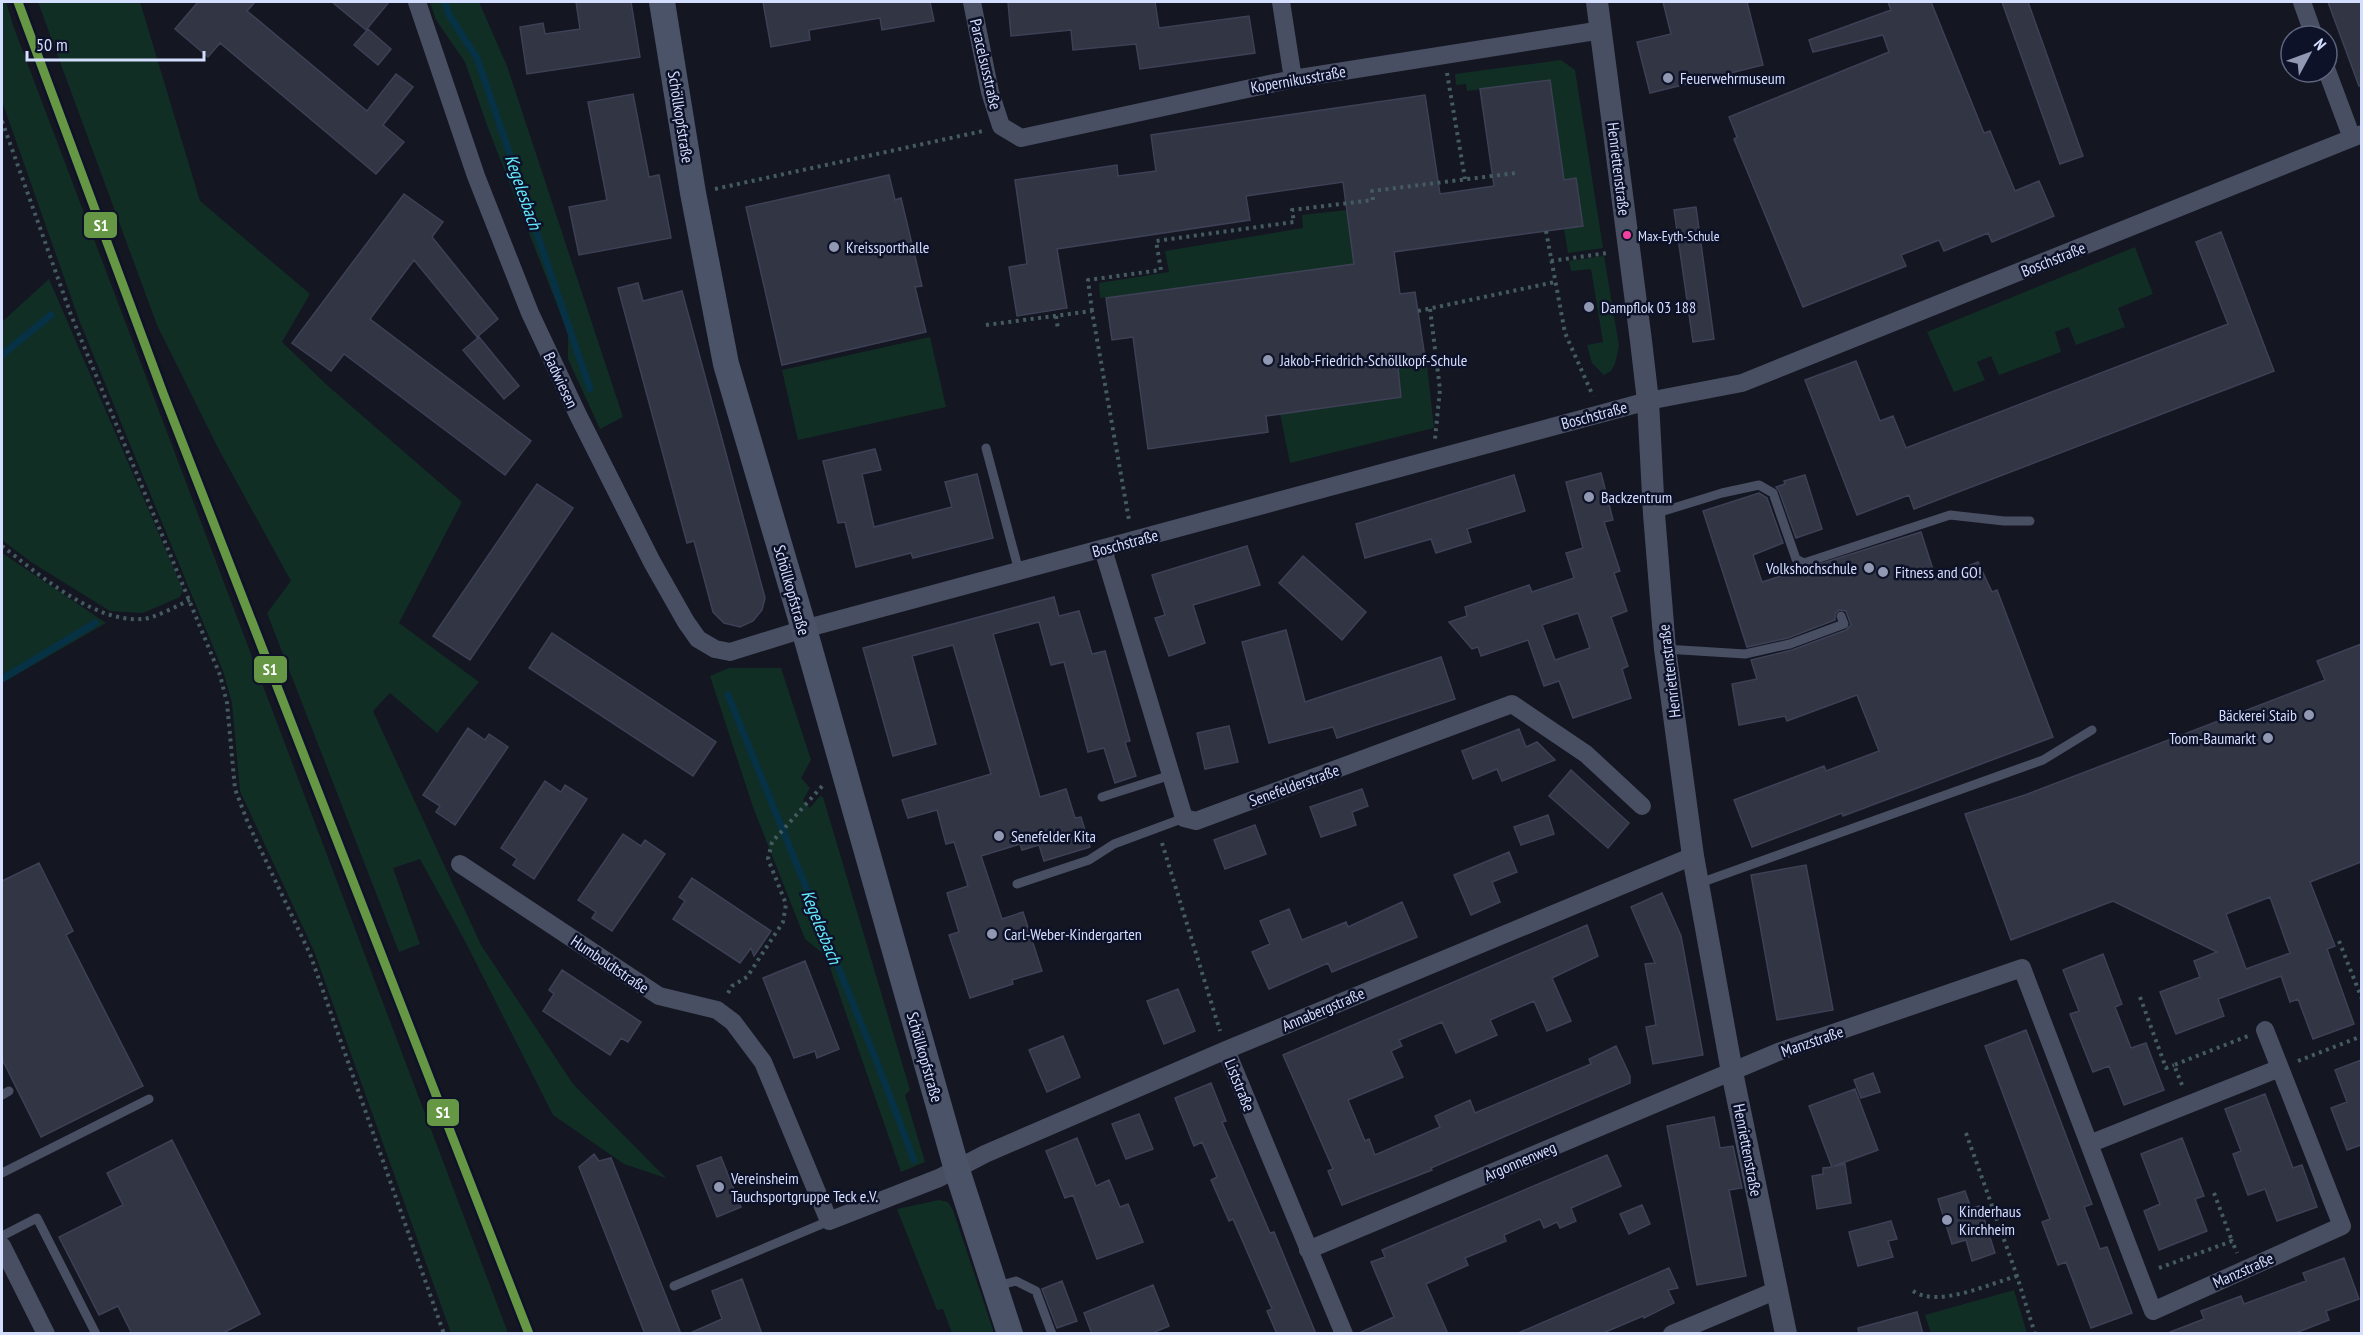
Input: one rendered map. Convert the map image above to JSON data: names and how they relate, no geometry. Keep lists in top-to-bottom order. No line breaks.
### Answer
{"streets":{"main road":["Schöllkopfstraße"],"street":["Paracelsusstraße","Kopernikusstraße","Henriettenstraße","Boschstraße","Badwiesen","Senefelderstraße","Humboldtstraße","Annabergstraße","Manzstraße","Liststraße","Argonnenweg"]},"crossings":[["Paracelsusstraße","Kopernikusstraße"],["Kopernikusstraße","Henriettenstraße"],["Schöllkopfstraße","Boschstraße"],["Schöllkopfstraße","Badwiesen"],["Schöllkopfstraße","Annabergstraße"],["Henriettenstraße","Boschstraße"],["Henriettenstraße","Annabergstraße"],["Henriettenstraße","Manzstraße"],["Henriettenstraße","Argonnenweg"],["Boschstraße","Badwiesen"],["Annabergstraße","Liststraße"],["Manzstraße","Argonnenweg"],["Liststraße","Argonnenweg"]],"water":["Kegelesbach"],"places":["Feuerwehrmuseum","Max-Eyth-Schule","Kreissporthalle","Dampflok 03 188","Jakob-Friedrich-Schöllkopf-Schule","Backzentrum","Volkshochschule","Fitness and GO!","Bäckerei Staib","Toom-Baumarkt","Senefelder Kita","Carl-Weber-Kindergarten","Vereinsheim Tauchsportgruppe Teck e.V.","Kinderhaus Kirchheim"],"lines":["transit line S1"],"scale_bar":"50 m","north":"top right"}
